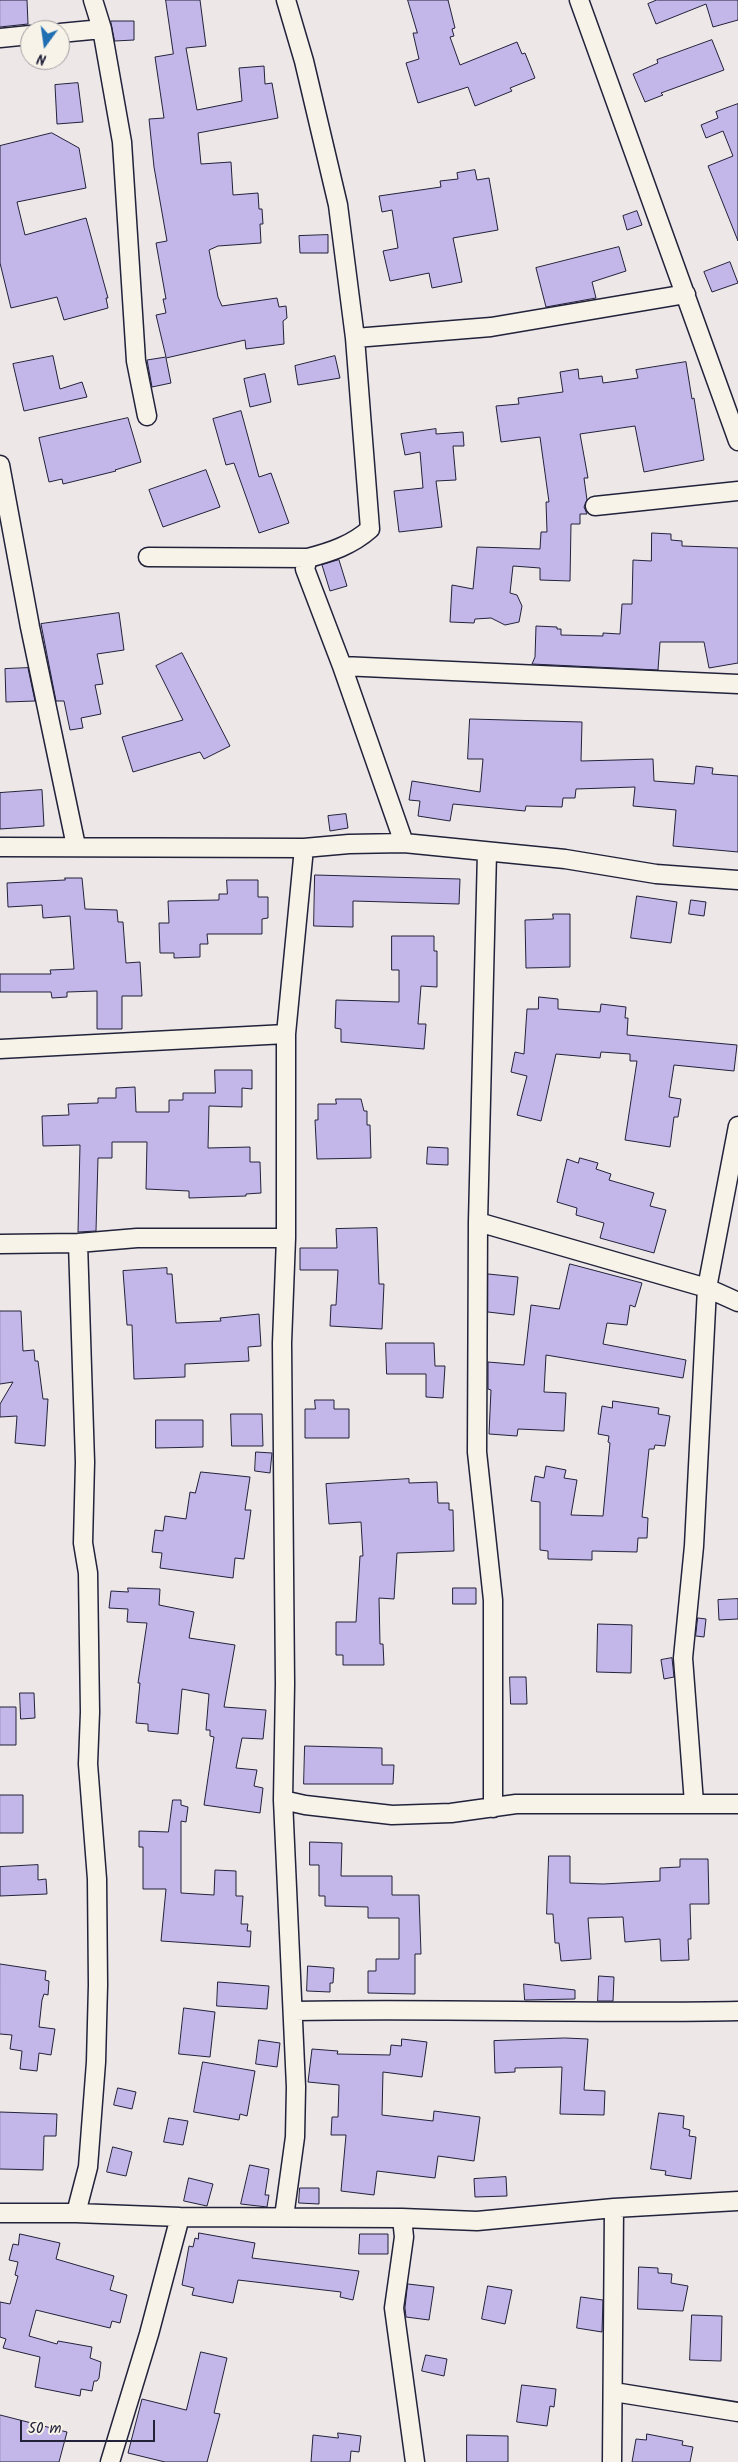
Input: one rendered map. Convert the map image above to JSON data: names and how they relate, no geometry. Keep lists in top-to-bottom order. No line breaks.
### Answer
{"scale_bar":"50 m","north":"bottom"}
